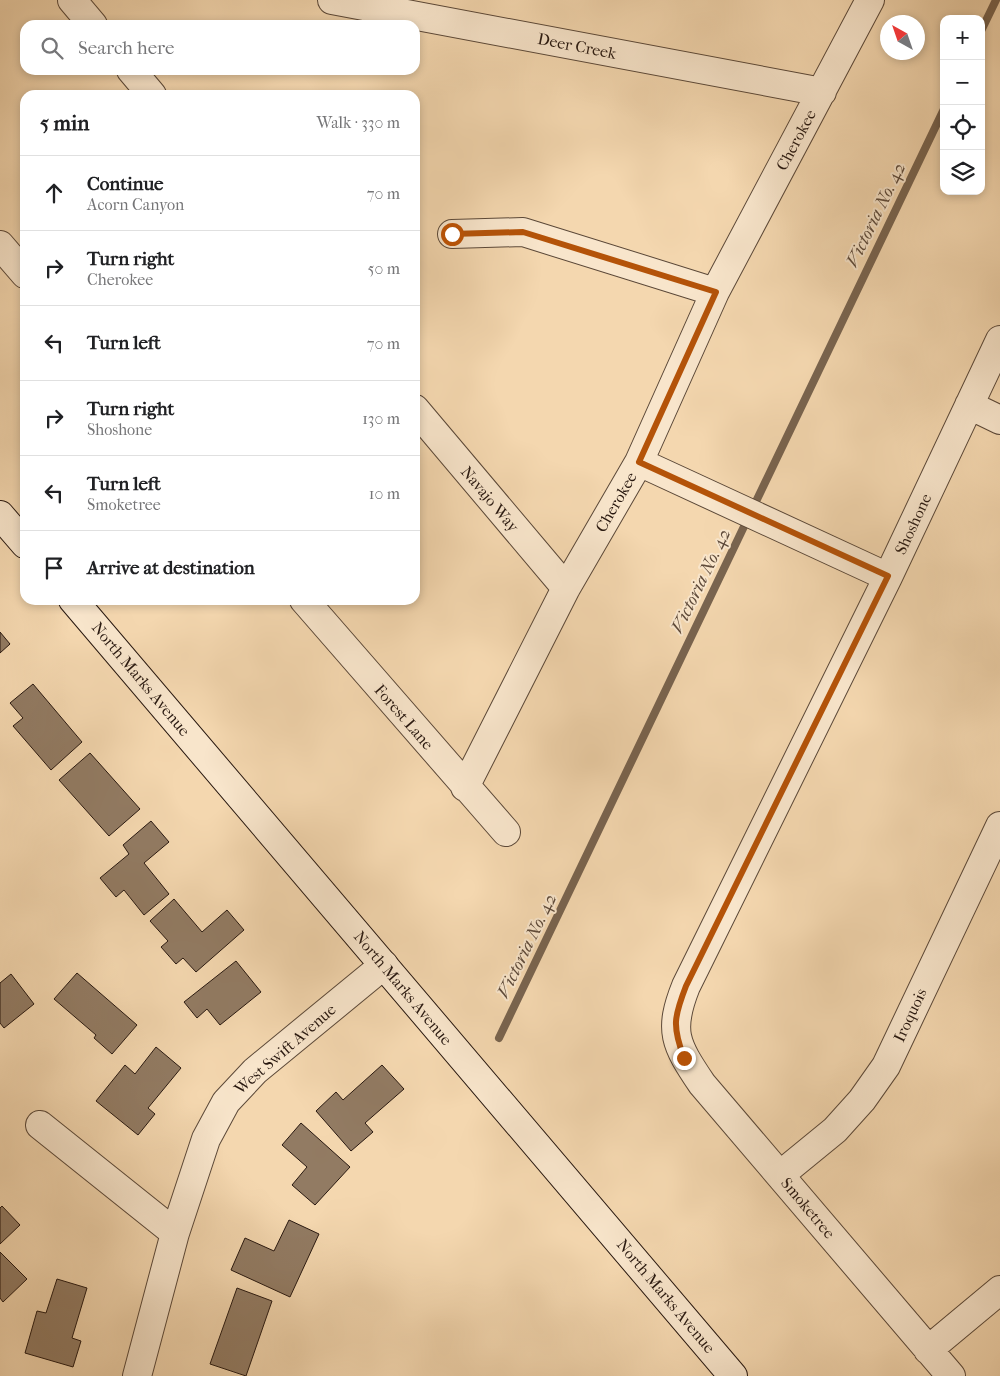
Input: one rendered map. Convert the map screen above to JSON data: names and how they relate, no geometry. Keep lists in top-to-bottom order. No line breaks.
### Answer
{"streets":{"street":["Deer Creek","Cherokee","Navajo Way","Shoshone","North Marks Avenue","Forest Lane","Iroquois","West Swift Avenue","Smoketree"]},"crossings":[["Deer Creek","Cherokee"],["Cherokee","Navajo Way"],["Cherokee","Forest Lane"],["Shoshone","Smoketree"],["North Marks Avenue","West Swift Avenue"],["Iroquois","Smoketree"]],"water":["Victoria No. 42"],"north":"top left","page":{"map_buttons":["+","−"],"search":"Search here","heading":["5 min","Walk · 330 m"],"list":[["Continue","Acorn Canyon","70 m"],["Turn right","Cherokee","50 m"],["Turn left","70 m"],["Turn right","Shoshone","130 m"],["Turn left","Smoketree","10 m"],"Arrive at destination"]}}
